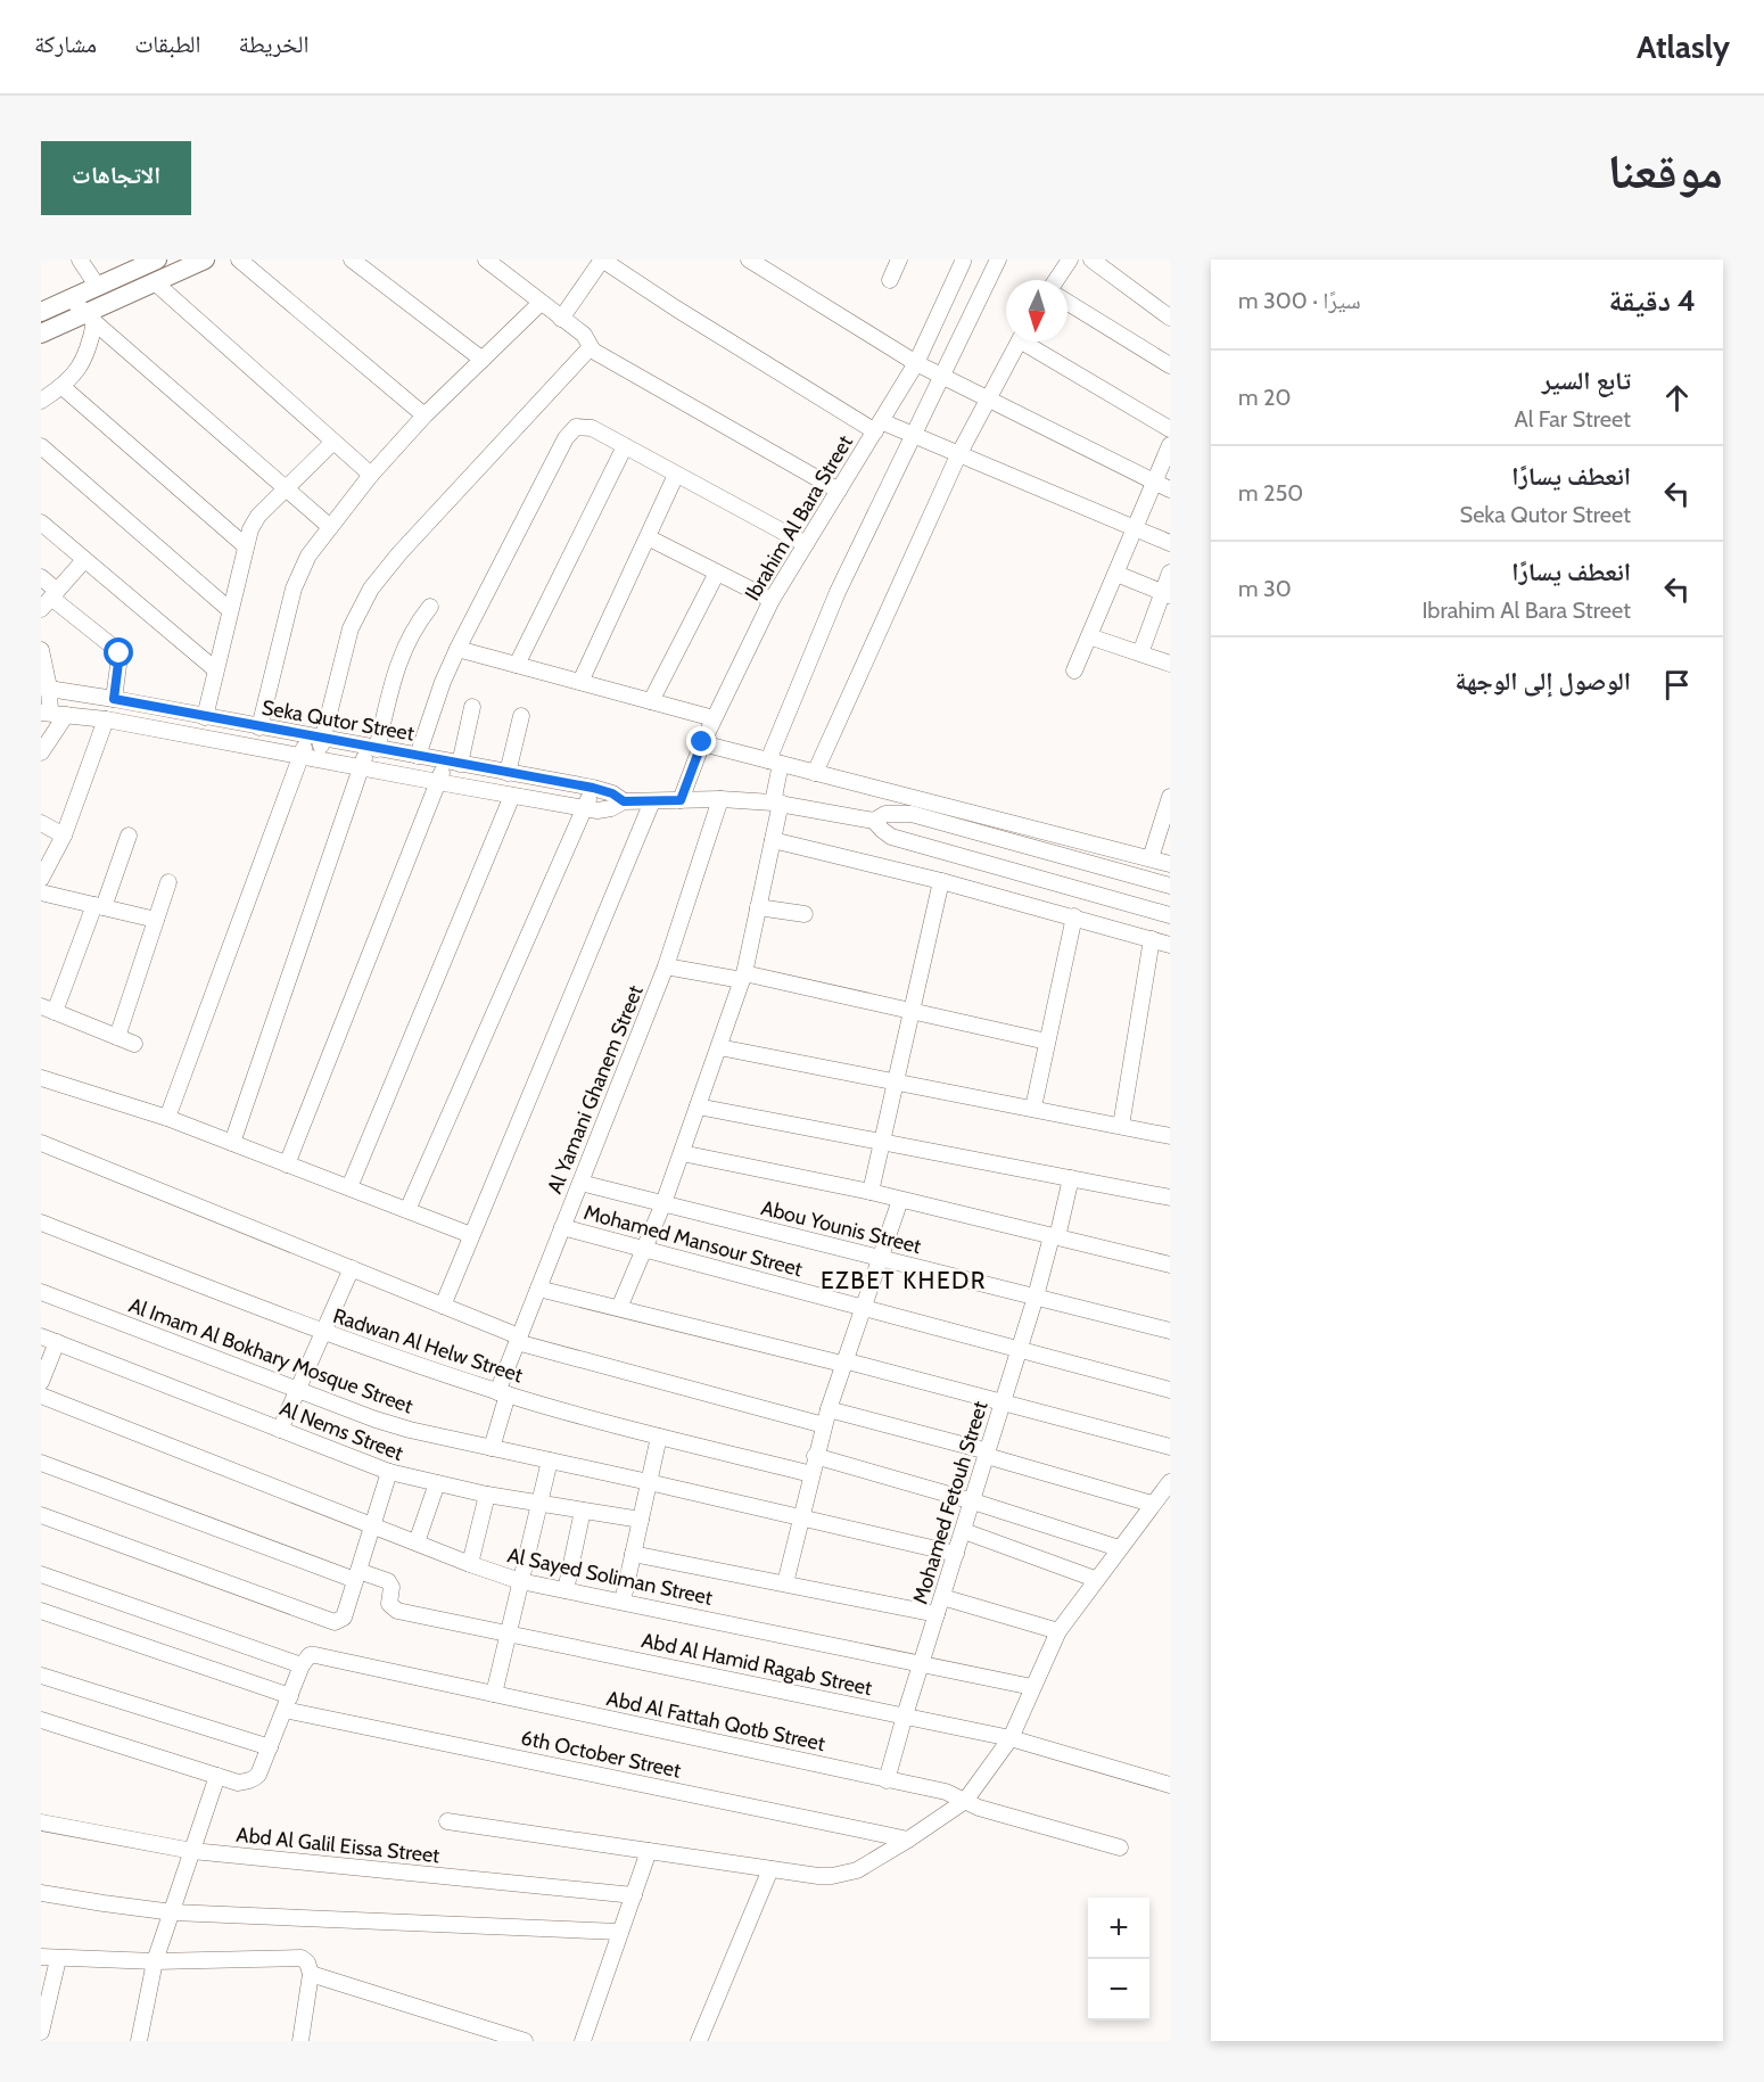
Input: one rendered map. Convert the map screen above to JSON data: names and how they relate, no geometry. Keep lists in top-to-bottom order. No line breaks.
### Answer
{"streets":{"street":["Ibrahim Al Bara Street","Seka Qutor Street","Al Yamani Ghanem Street","Abou Younis Street","Mohamed Mansour Street","Radwan Al Helw Street","Al Imam Al Bokhary Mosque Street","Al Nems Street","Mohamed Fetouh Street","Al Sayed Soliman Street","Abd Al Hamid Ragab Street","Abd Al Fattah Qotb Street","6th October Street","Abd Al Galil Eissa Street"]},"crossings":[["Ibrahim Al Bara Street","Seka Qutor Street"],["Seka Qutor Street","Al Yamani Ghanem Street"],["Al Yamani Ghanem Street","Abou Younis Street"],["Al Yamani Ghanem Street","Mohamed Mansour Street"],["Al Yamani Ghanem Street","Radwan Al Helw Street"],["Al Yamani Ghanem Street","Al Imam Al Bokhary Mosque Street"],["Abou Younis Street","Mohamed Fetouh Street"],["Mohamed Mansour Street","Mohamed Fetouh Street"],["Al Imam Al Bokhary Mosque Street","Mohamed Fetouh Street"],["Mohamed Fetouh Street","Al Sayed Soliman Street"],["Mohamed Fetouh Street","Abd Al Hamid Ragab Street"],["Mohamed Fetouh Street","Abd Al Fattah Qotb Street"]],"districts":["EZBET KHEDR"],"north":"bottom","page":{"header":"Atlasly","nav":["الخريطة","الطبقات","مشاركة"],"title":"موقعنا","buttons":"الاتجاهات","heading":["4 دقيقة","سيرًا · 300 m"],"list":[["تابع السير","Al Far Street","20 m"],["انعطف يسارًا","Seka Qutor Street","250 m"],["انعطف يسارًا","Ibrahim Al Bara Street","30 m"],"الوصول إلى الوجهة"],"map_buttons":["+","−"]}}
